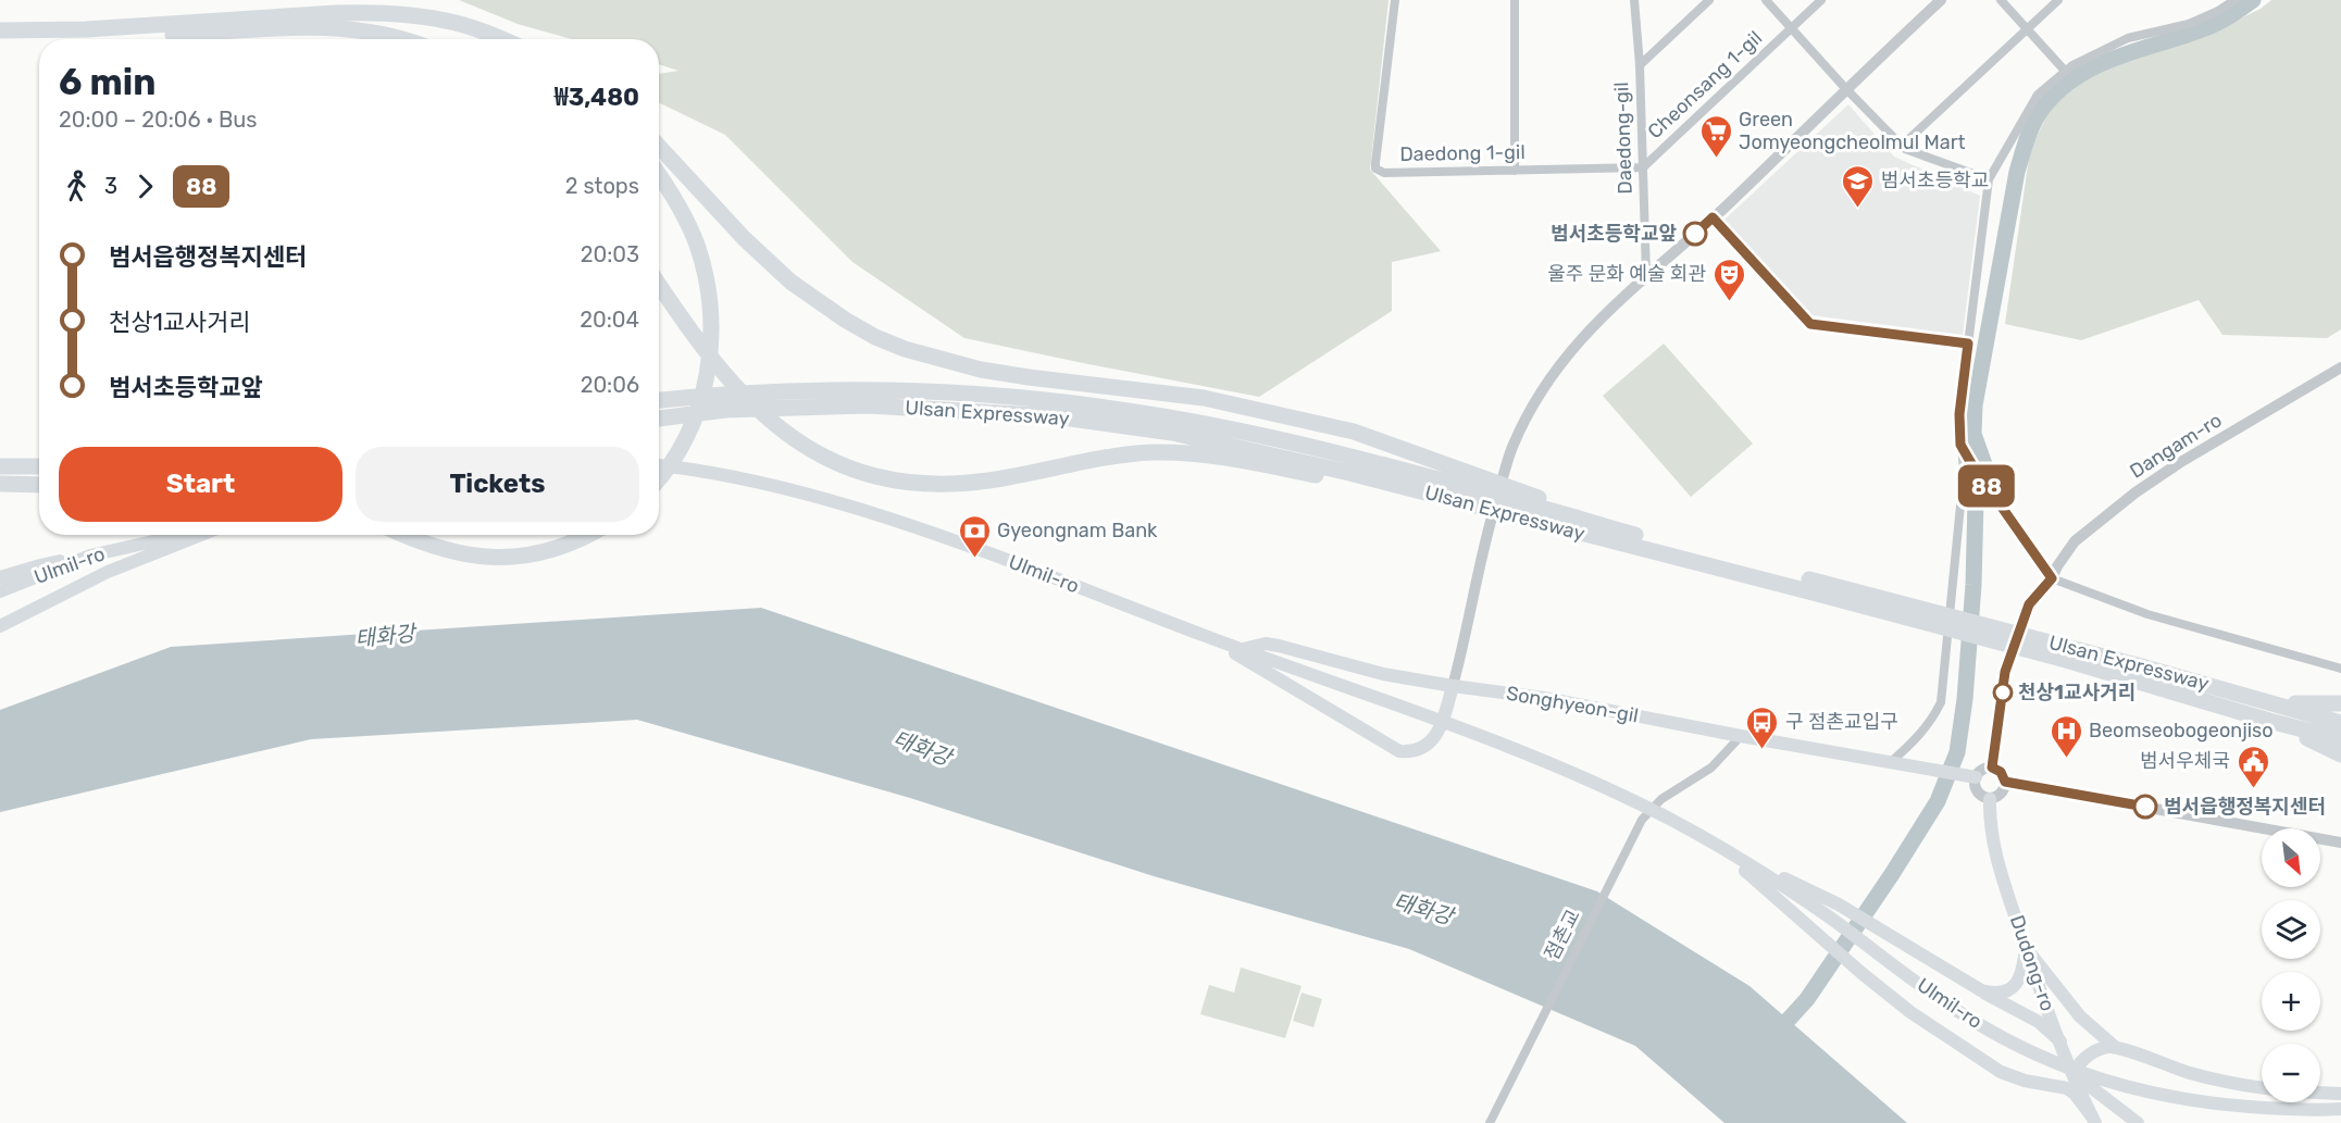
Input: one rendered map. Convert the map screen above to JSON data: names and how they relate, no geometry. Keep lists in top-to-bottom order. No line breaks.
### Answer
{"streets":{"highway":["Ulsan Expressway"],"main road":["Ulmil-ro","Songhyeon-gil","Dudong-ro"],"street":["Cheonsang 1-gil","Daedong-gil","Daedong 1-gil","Dangam-ro","점촌교"]},"crossings":[["Cheonsang 1-gil","Daedong-gil"],["Cheonsang 1-gil","Daedong 1-gil"],["Daedong-gil","Daedong 1-gil"],["Dangam-ro","Dudong-ro"],["Ulmil-ro","Songhyeon-gil"],["Songhyeon-gil","점촌교"]],"water":["태화강"],"places":{"supermarket":["Green Jomyeongcheolmul Mart"],"school or university":["범서초등학교"],"other":["범서초등학교앞","천상1교사거리","범서읍행정복지센터"],"theatre":["울주 문화 예술 회관"],"bank":["Gyeongnam Bank"],"bus stop":["구 점촌교입구"],"hospital":["Beomseobogeonjiso"],"public building":["범서우체국"]},"lines":["bus line 88"],"north":"bottom right","page":{"on_map":"88","heading":["6 min","20:00 – 20:06 · Bus","₩3,480"],"legs":["3","88","2 stops"],"list":[{"name":"범서읍행정복지센터","value":"20:03"},{"name":"천상1교사거리","value":"20:04"},{"name":"범서초등학교앞","value":"20:06"}],"buttons":["Start","Tickets"],"map_buttons":["+","−"]}}
